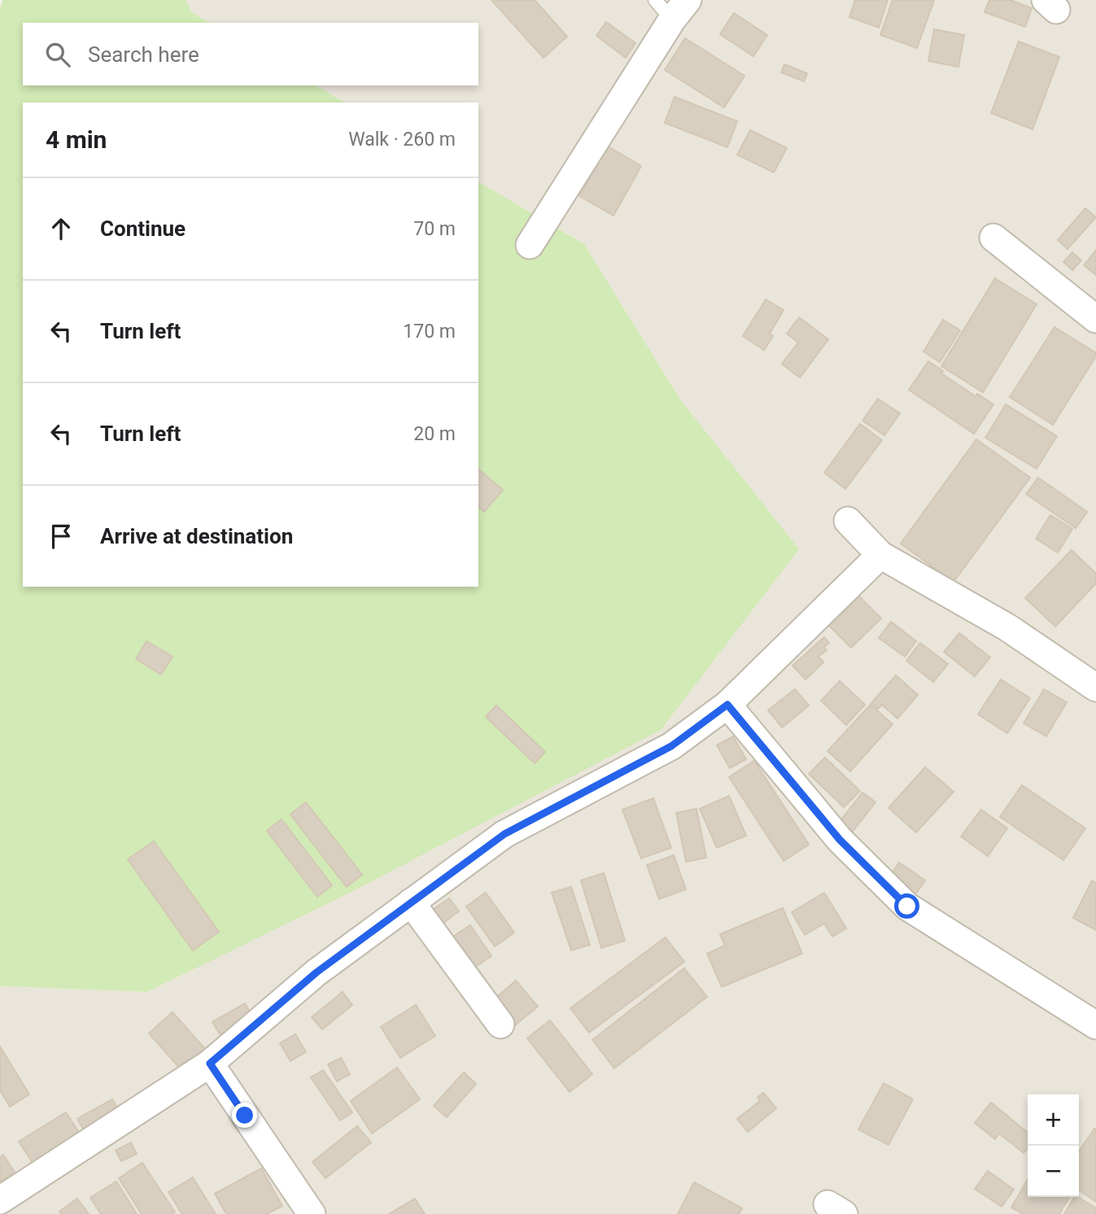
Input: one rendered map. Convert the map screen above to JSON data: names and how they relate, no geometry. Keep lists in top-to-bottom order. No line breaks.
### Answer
{"page":{"search":"Search here","heading":["4 min","Walk · 260 m"],"list":[["Continue","70 m"],["Turn left","170 m"],["Turn left","20 m"],"Arrive at destination"],"map_buttons":["+","−"]}}
